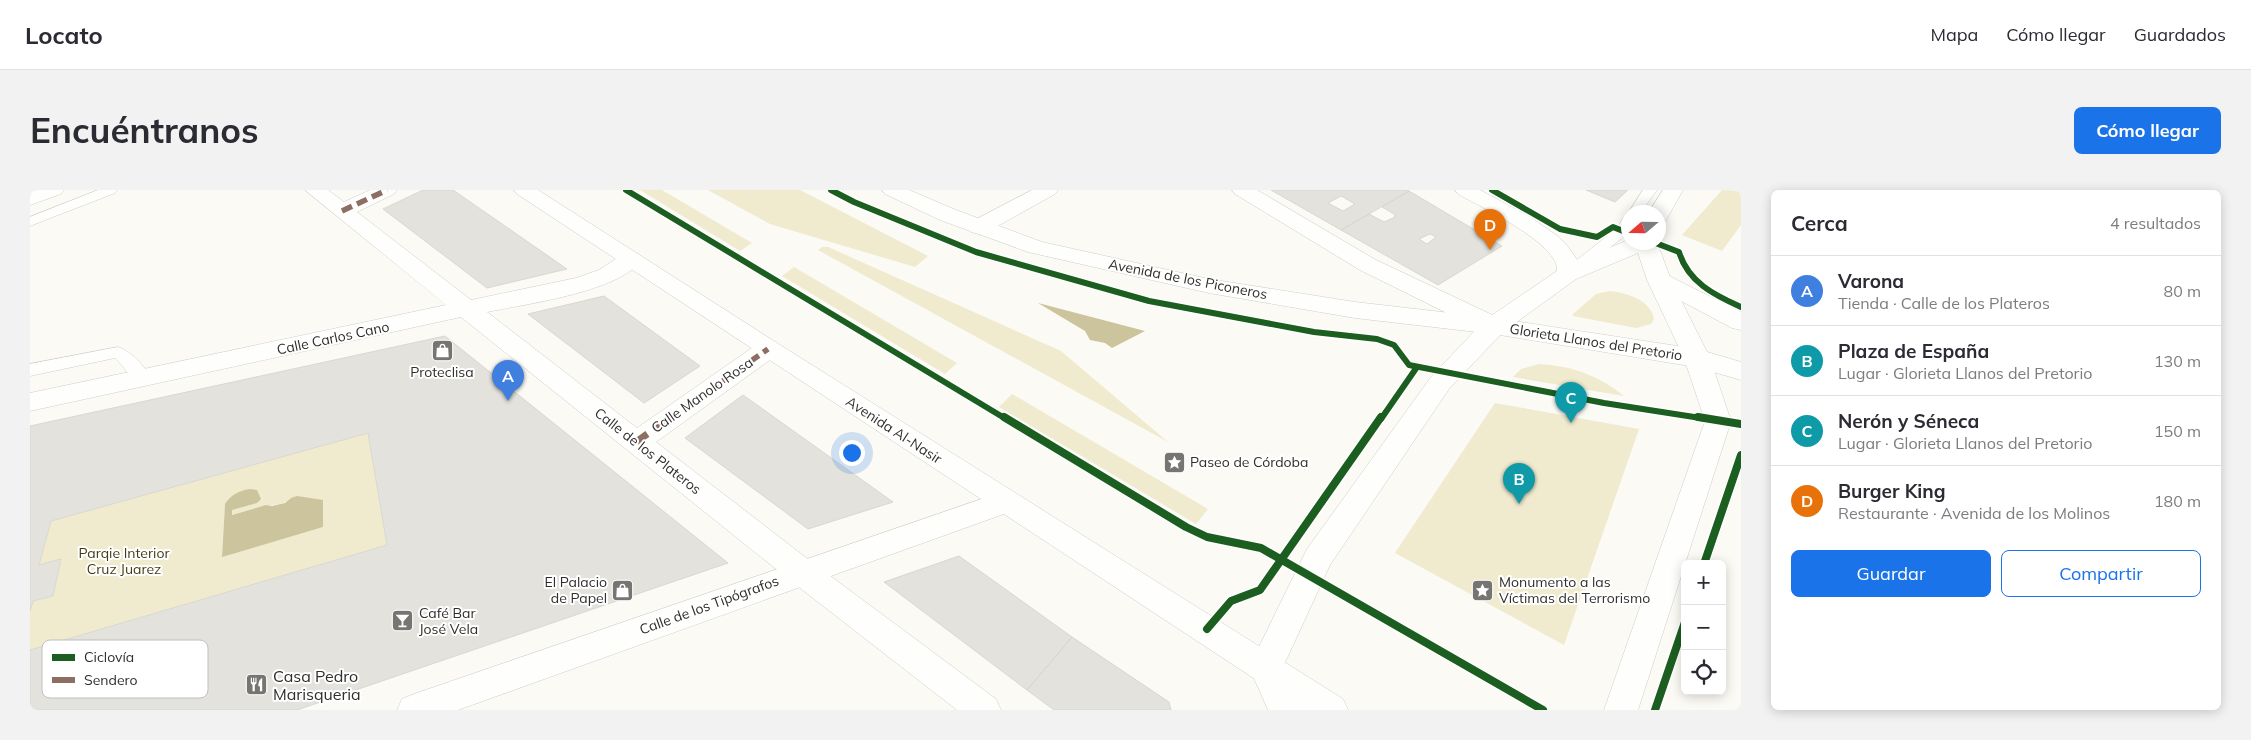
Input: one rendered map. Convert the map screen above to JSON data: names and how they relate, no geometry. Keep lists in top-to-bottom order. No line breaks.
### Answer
{"streets":{"main road":["Avenida de los Piconeros","Calle Carlos Cano","Glorieta Llanos del Pretorio","Calle Manolo Rosa","Avenida Al-Nasir","Calle de los Plateros","Calle de los Tipógrafos"]},"crossings":[["Avenida de los Piconeros","Glorieta Llanos del Pretorio"],["Calle Carlos Cano","Avenida Al-Nasir"],["Calle Carlos Cano","Calle de los Plateros"],["Glorieta Llanos del Pretorio","Avenida Al-Nasir"],["Calle Manolo Rosa","Avenida Al-Nasir"],["Calle Manolo Rosa","Calle de los Plateros"],["Avenida Al-Nasir","Calle de los Tipógrafos"],["Calle de los Plateros","Calle de los Tipógrafos"]],"parks":["Parqie Interior Cruz Juarez"],"places":{"shop":["Proteclisa","El Palacio de Papel"],"place":["Paseo de Córdoba","Monumento a las Víctimas del Terrorismo"],"bar":["Café Bar José Vela"],"restaurant":["Casa Pedro Marisqueria"]},"legend":["Ciclovía","Sendero"],"north":"left","page":{"header":"Locato","nav":["Mapa","Cómo llegar","Guardados"],"buttons":["Cómo llegar",["Guardar","Compartir"]],"title":"Encuéntranos","heading":["Cerca","4 resultados"],"pins":["D","A","C","B"],"list":[{"mark":"A","name":"Varona","note":"Tienda · Calle de los Plateros","value":"80 m"},{"mark":"B","name":"Plaza de España","note":"Lugar · Glorieta Llanos del Pretorio","value":"130 m"},{"mark":"C","name":"Nerón y Séneca","note":"Lugar · Glorieta Llanos del Pretorio","value":"150 m"},{"mark":"D","name":"Burger King","note":"Restaurante · Avenida de los Molinos","value":"180 m"}],"map_buttons":["+","−"]}}
